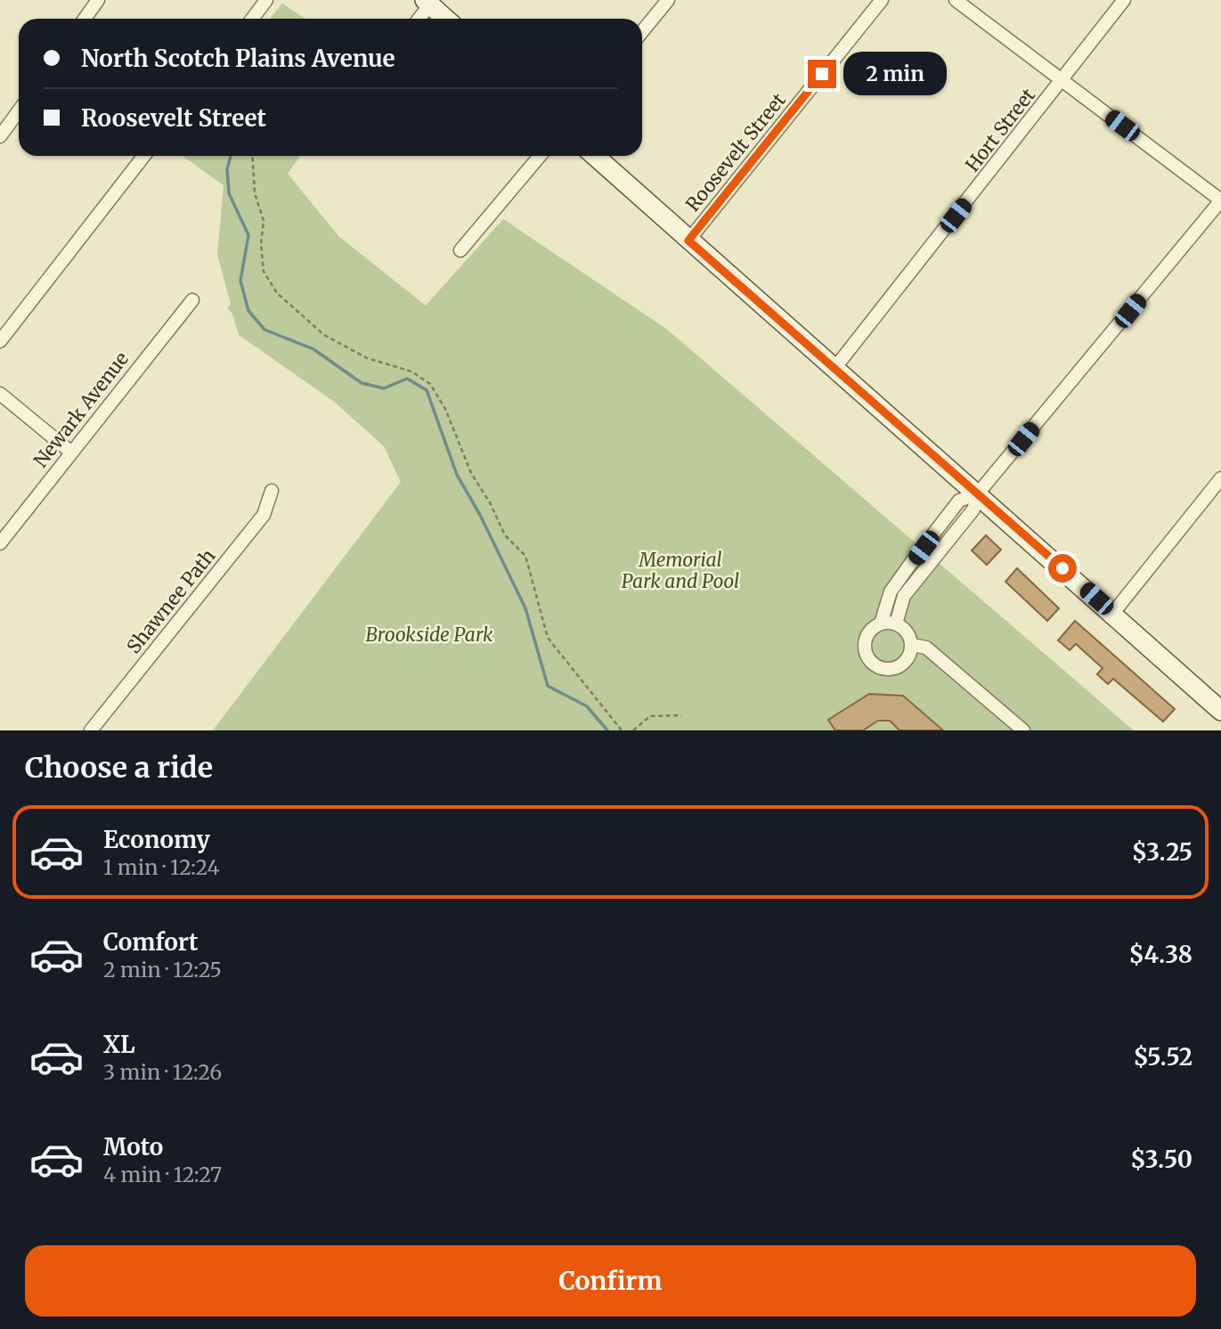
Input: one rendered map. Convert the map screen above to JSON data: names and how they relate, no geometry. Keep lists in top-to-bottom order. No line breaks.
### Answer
{"streets":{"street":["Hort Street","Roosevelt Street","Newark Avenue","Shawnee Path"]},"parks":["Memorial Park and Pool","Brookside Park"],"page":{"banner":["North Scotch Plains Avenue","Roosevelt Street"],"bubble":"2 min","heading":"Choose a ride","list":[{"name":"Economy","note":"1 min · 12:24","value":"$3.25"},{"name":"Comfort","note":"2 min · 12:25","value":"$4.38"},{"name":"XL","note":"3 min · 12:26","value":"$5.52"},{"name":"Moto","note":"4 min · 12:27","value":"$3.50"}],"buttons":"Confirm"}}
